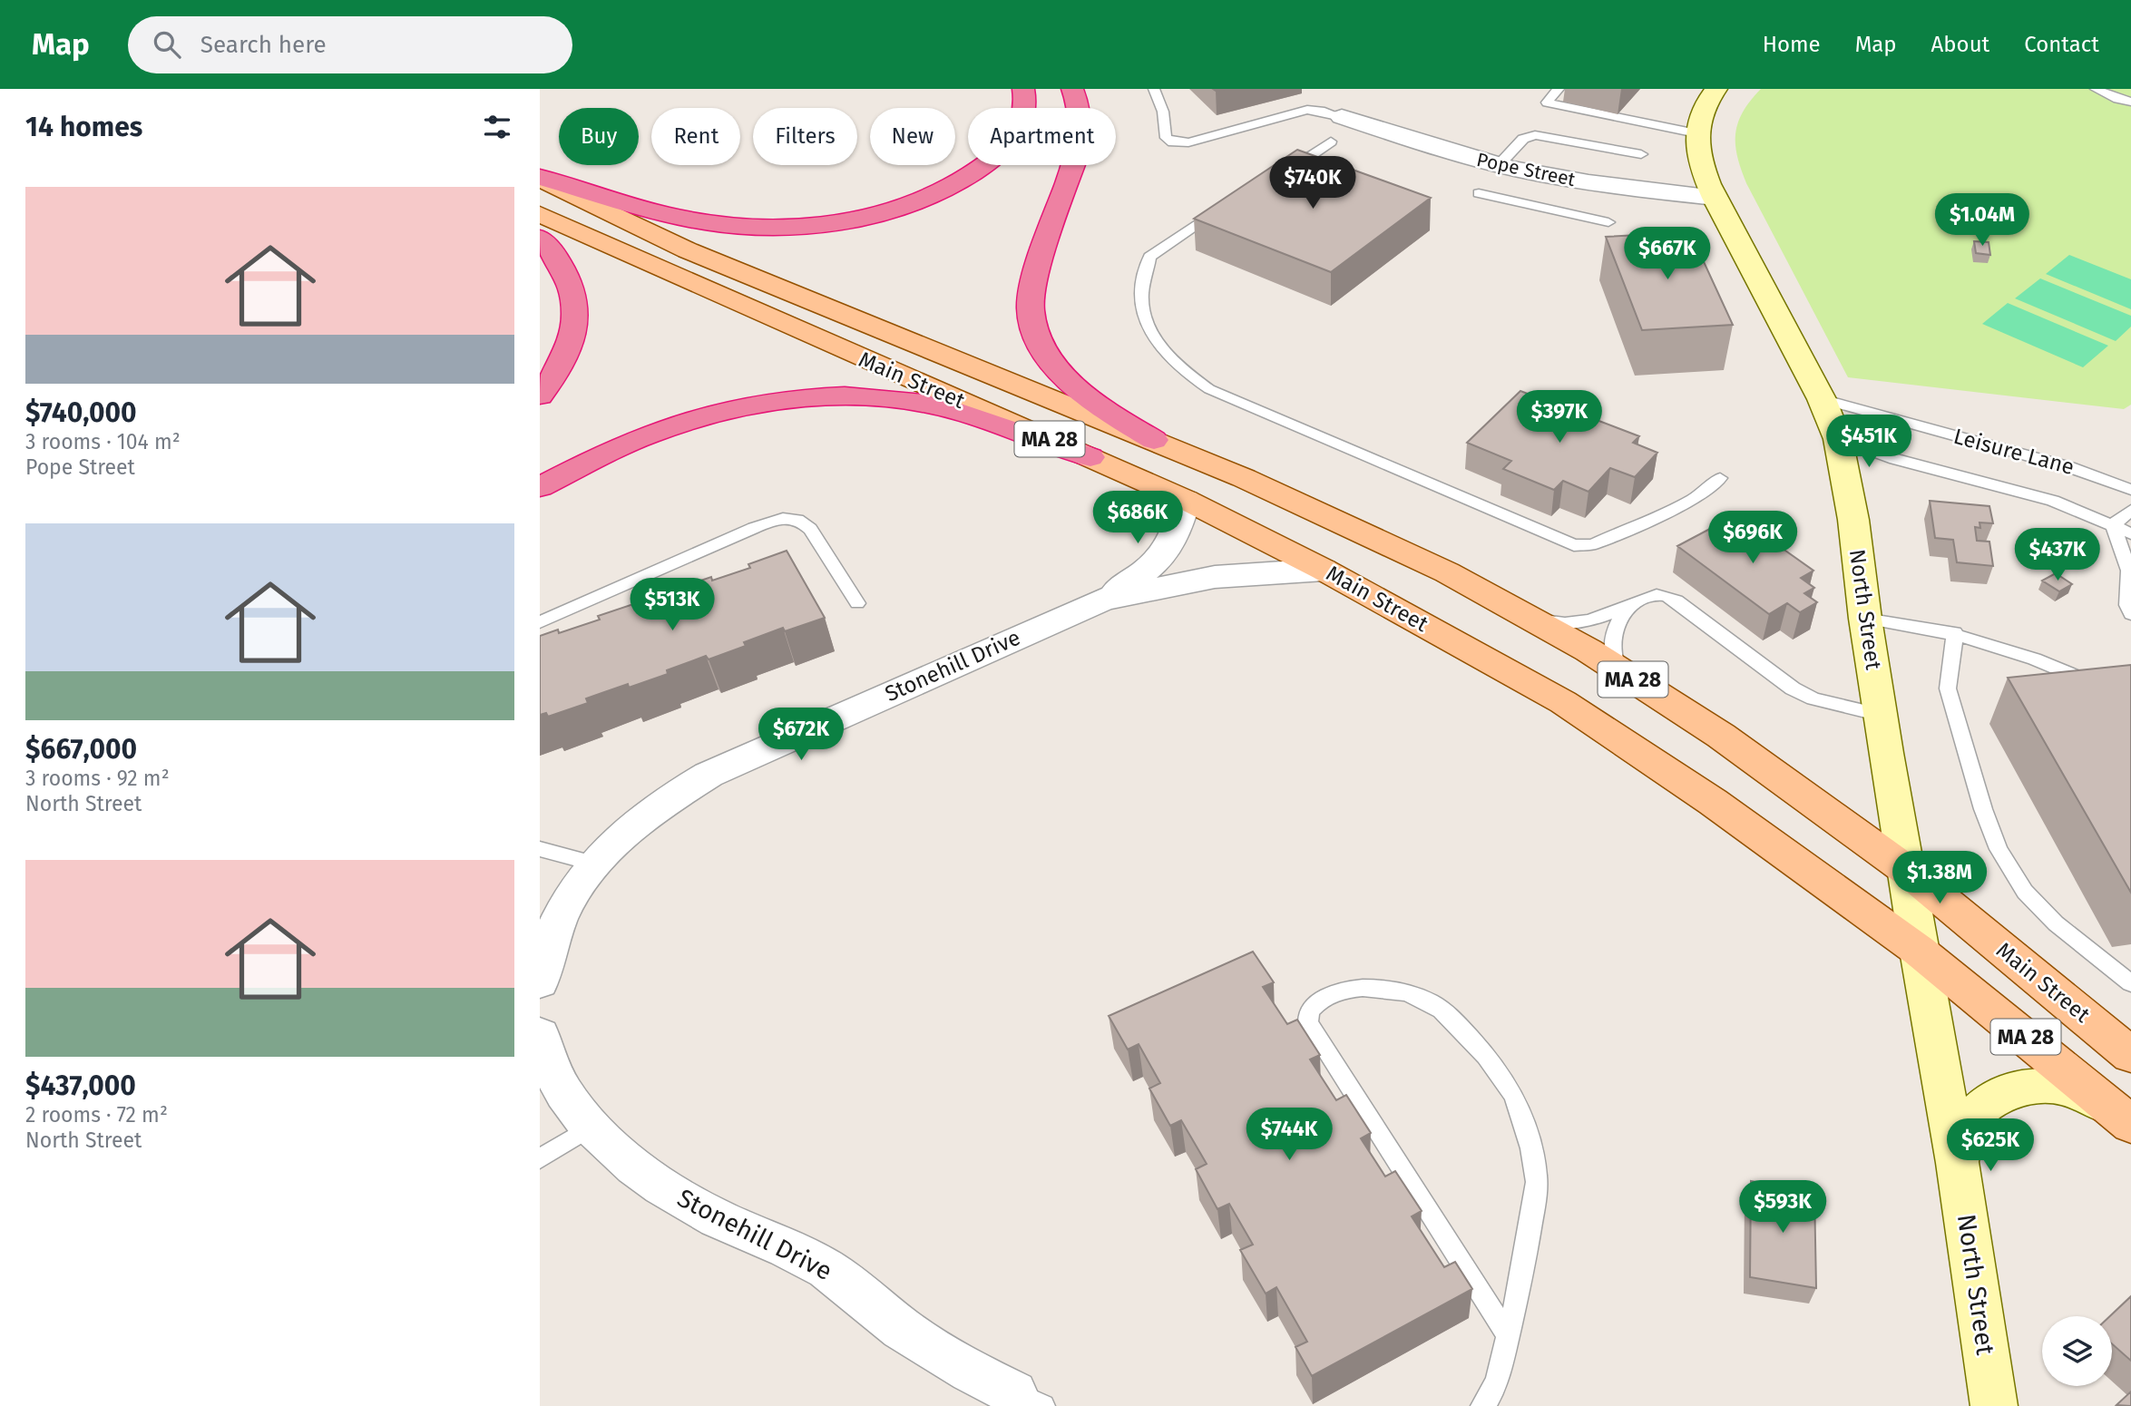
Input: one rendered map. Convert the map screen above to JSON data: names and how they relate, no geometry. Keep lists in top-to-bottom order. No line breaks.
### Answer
{"streets":{"main road":["Main Street","MA 28","North Street"],"street":["Pope Street","Stonehill Drive"],"lane":["Leisure Lane"]},"crossings":[["Pope Street","North Street"],["Main Street","North Street"],["Main Street","Stonehill Drive"],["Leisure Lane","North Street"]],"page":{"header":"Map","search":"Search here","nav":["Home","Map","About","Contact"],"heading":"14 homes","chip":["Buy","Rent","Filters","New","Apartment"],"price":["$740K","$1.04M","$667K","$397K","$451K","$686K","$696K","$437K","$513K","$672K","$1.38M","$744K","$625K","$593K"],"list":[{"name":"$740,000","note":"3 rooms · 104 m² · Pope Street"},{"name":"$667,000","note":"3 rooms · 92 m² · North Street"},{"name":"$437,000","note":"2 rooms · 72 m² · North Street"}]}}
